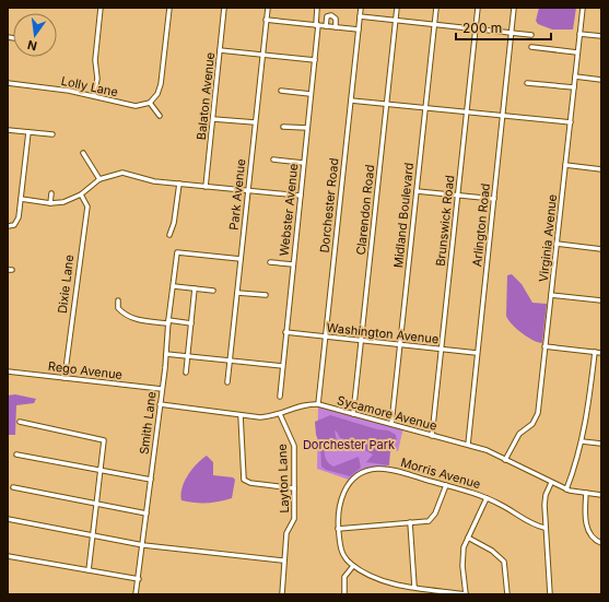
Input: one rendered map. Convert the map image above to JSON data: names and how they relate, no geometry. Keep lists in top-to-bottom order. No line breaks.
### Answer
{"streets":{"street":["Lolly Lane","Balaton Avenue","Park Avenue","Dorchester Road","Webster Avenue","Clarendon Road","Midland Boulevard","Brunswick Road","Arlington Road","Virginia Avenue","Dixie Lane","Washington Avenue","Rego Avenue","Sycamore Avenue","Smith Lane","Morris Avenue","Layton Lane"]},"crossings":[["Park Avenue","Smith Lane"],["Dorchester Road","Washington Avenue"],["Dorchester Road","Sycamore Avenue"],["Webster Avenue","Washington Avenue"],["Clarendon Road","Washington Avenue"],["Clarendon Road","Sycamore Avenue"],["Midland Boulevard","Washington Avenue"],["Midland Boulevard","Sycamore Avenue"],["Brunswick Road","Washington Avenue"],["Brunswick Road","Sycamore Avenue"],["Arlington Road","Washington Avenue"],["Arlington Road","Sycamore Avenue"],["Virginia Avenue","Sycamore Avenue"],["Dixie Lane","Rego Avenue"],["Rego Avenue","Smith Lane"],["Sycamore Avenue","Smith Lane"],["Sycamore Avenue","Layton Lane"]],"parks":["Dorchester Park"],"scale_bar":"200 m","north":"bottom"}
